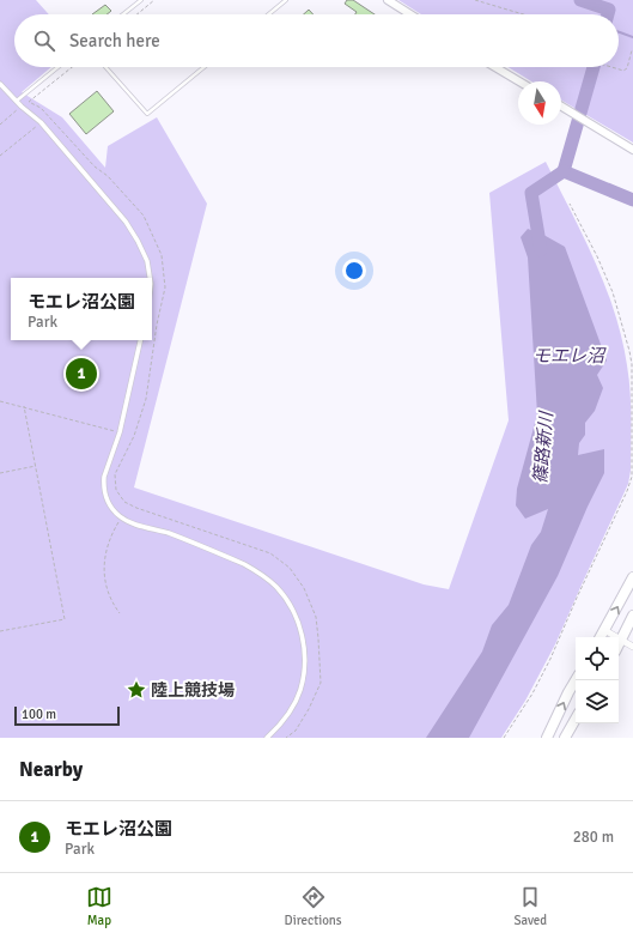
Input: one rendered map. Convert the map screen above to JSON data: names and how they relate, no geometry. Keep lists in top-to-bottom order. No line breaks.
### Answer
{"water":["モエレ沼","篠路新川"],"places":{"place":["陸上競技場"]},"scale_bar":"100 m","north":"bottom","page":{"search":"Search here","popup":["モエレ沼公園","Park"],"pins":"1","scale":"100 m","heading":"Nearby","list":[{"mark":"1","name":"モエレ沼公園","note":"Park","value":"280 m"}],"nav":["Map","Directions","Saved"]}}
